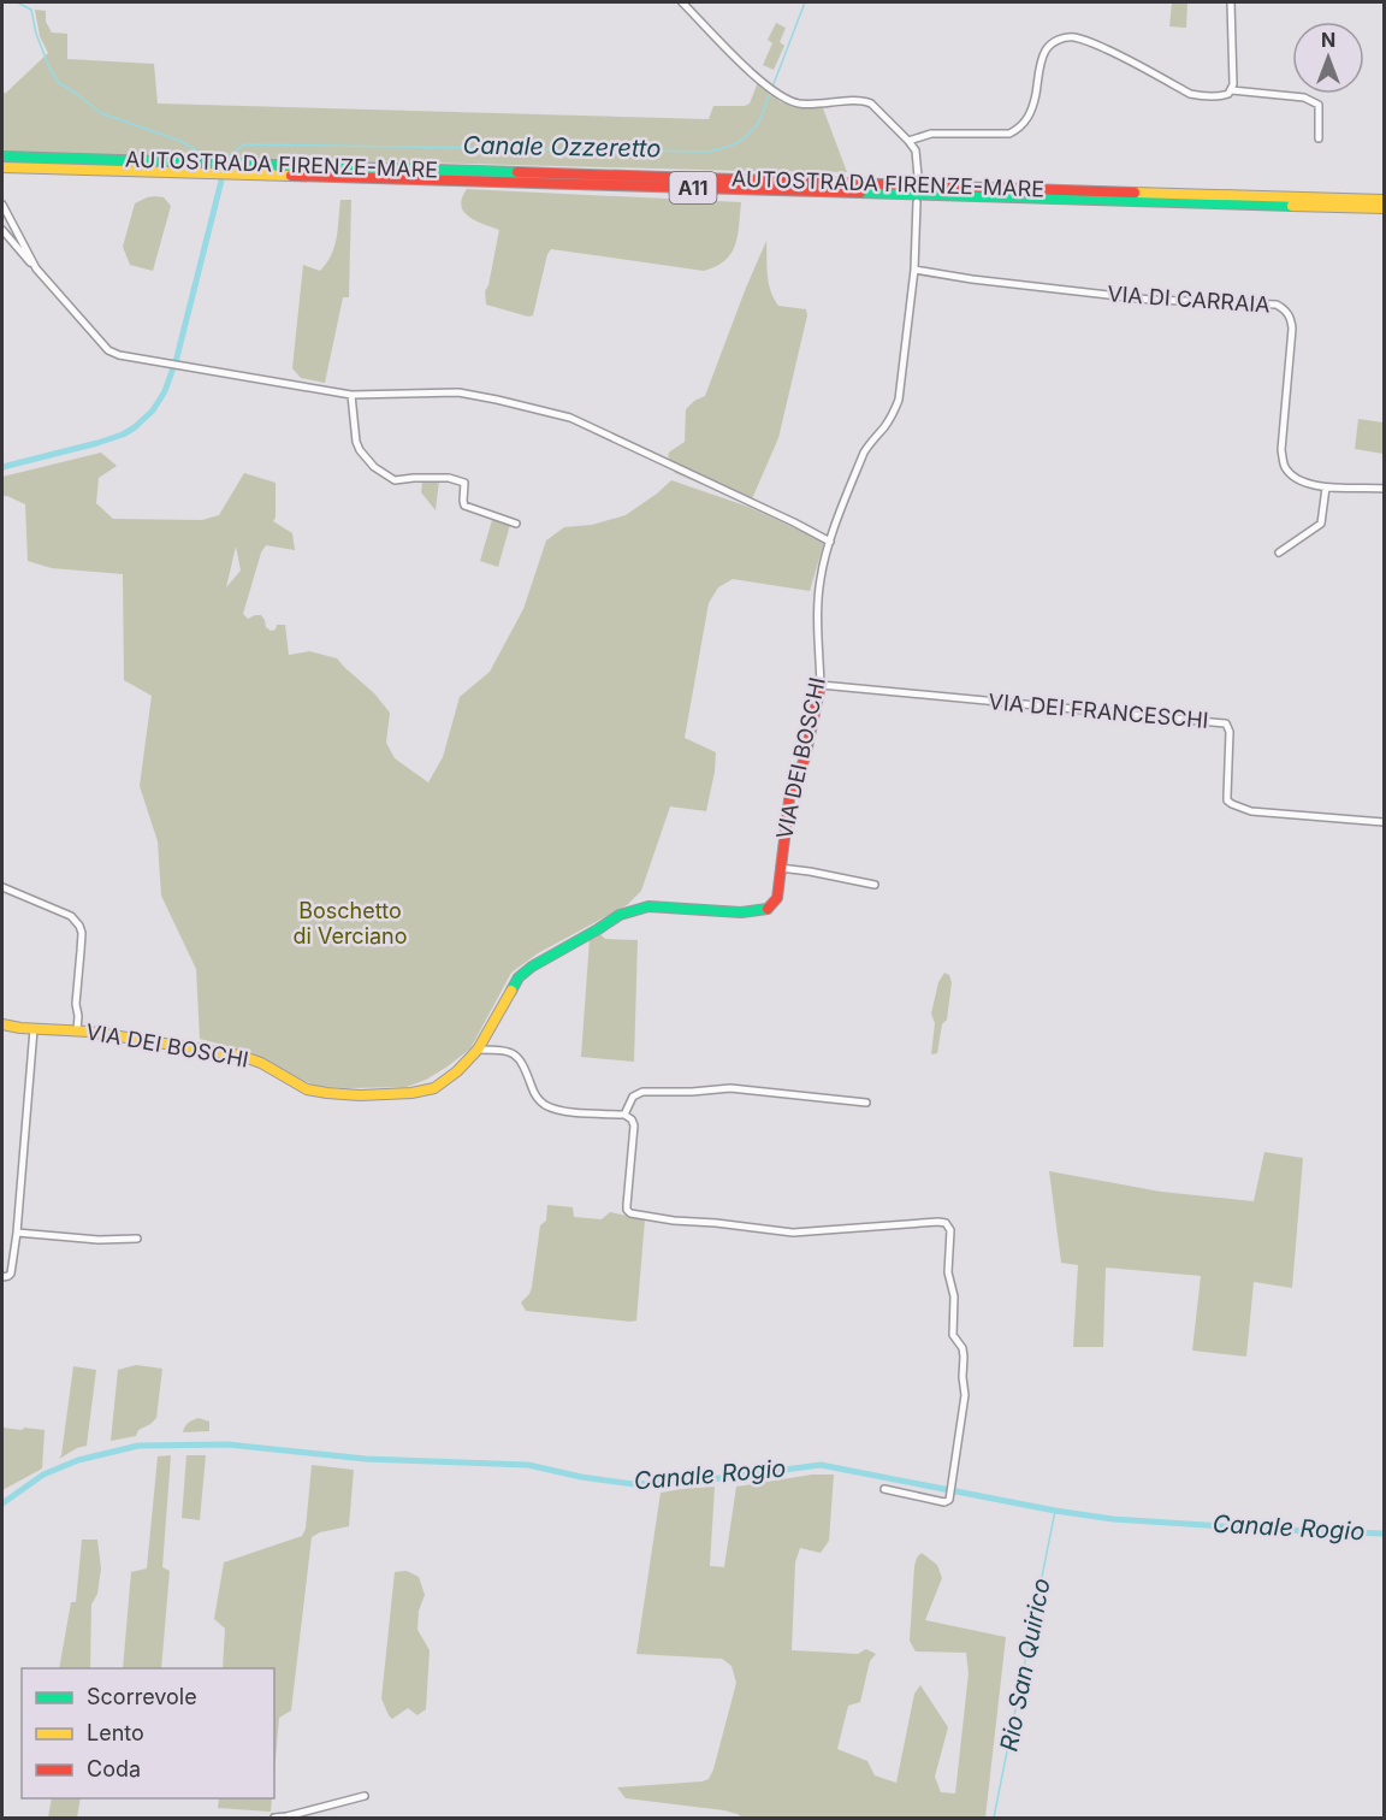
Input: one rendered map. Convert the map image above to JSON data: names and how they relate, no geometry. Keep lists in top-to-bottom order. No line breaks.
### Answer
{"streets":{"main road":["AUTOSTRADA FIRENZE-MARE","A11","VIA DEI BOSCHI"],"street":["VIA DI CARRAIA","VIA DEI FRANCESCHI"]},"crossings":[["VIA DI CARRAIA","VIA DEI BOSCHI"],["VIA DEI FRANCESCHI","VIA DEI BOSCHI"]],"water":["Canale Ozzeretto","Canale Rogio","Rio San Quirico"],"parks":["Boschetto di Verciano"],"legend":["Scorrevole","Lento","Coda"],"north":"top"}
